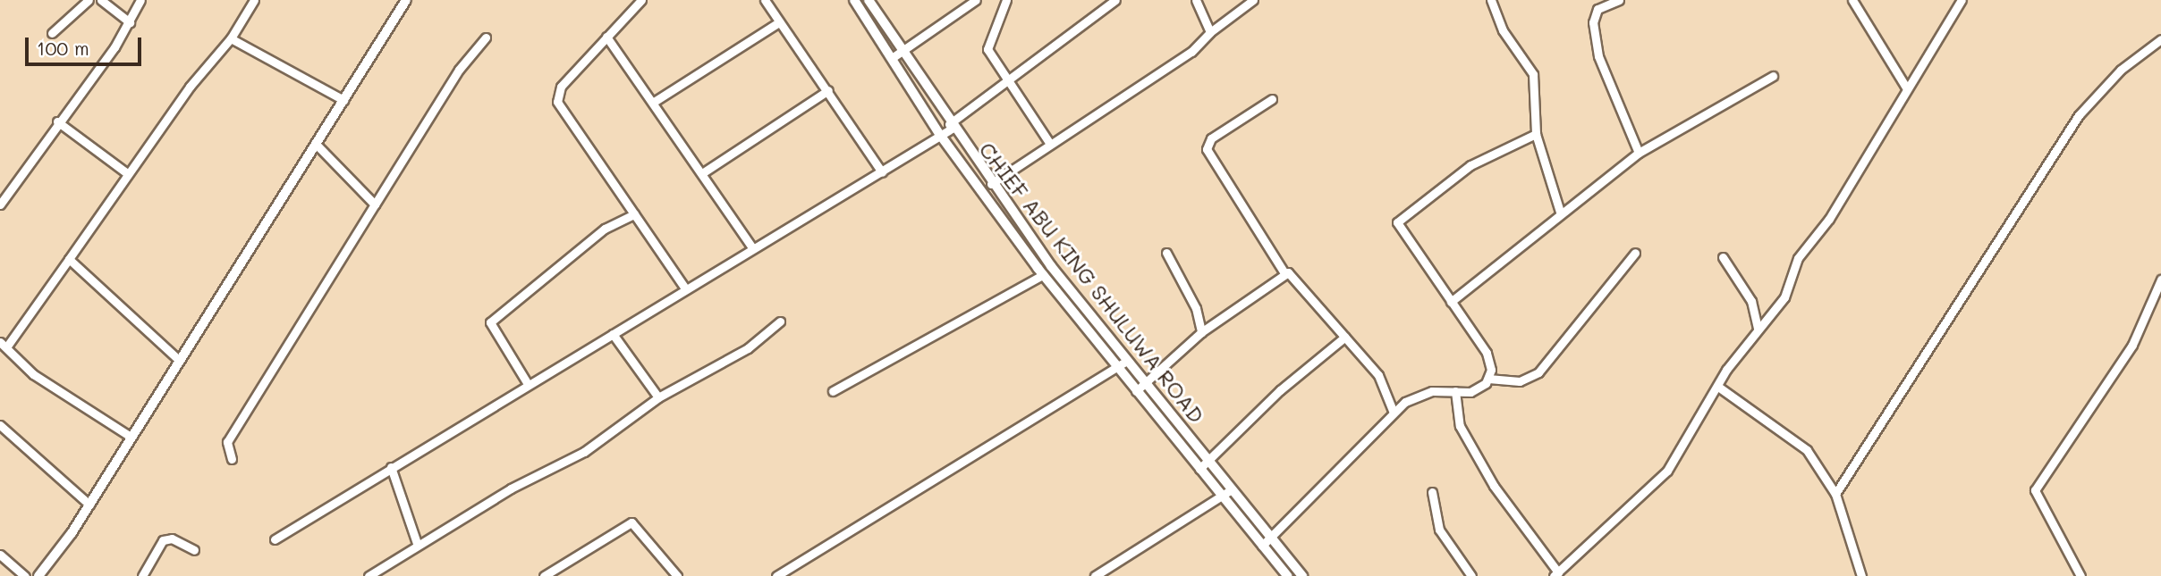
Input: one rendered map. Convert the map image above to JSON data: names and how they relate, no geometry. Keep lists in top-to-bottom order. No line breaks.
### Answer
{"streets":{"street":["CHIEF ABU KING SHULUWA ROAD"]},"scale_bar":"100 m"}
